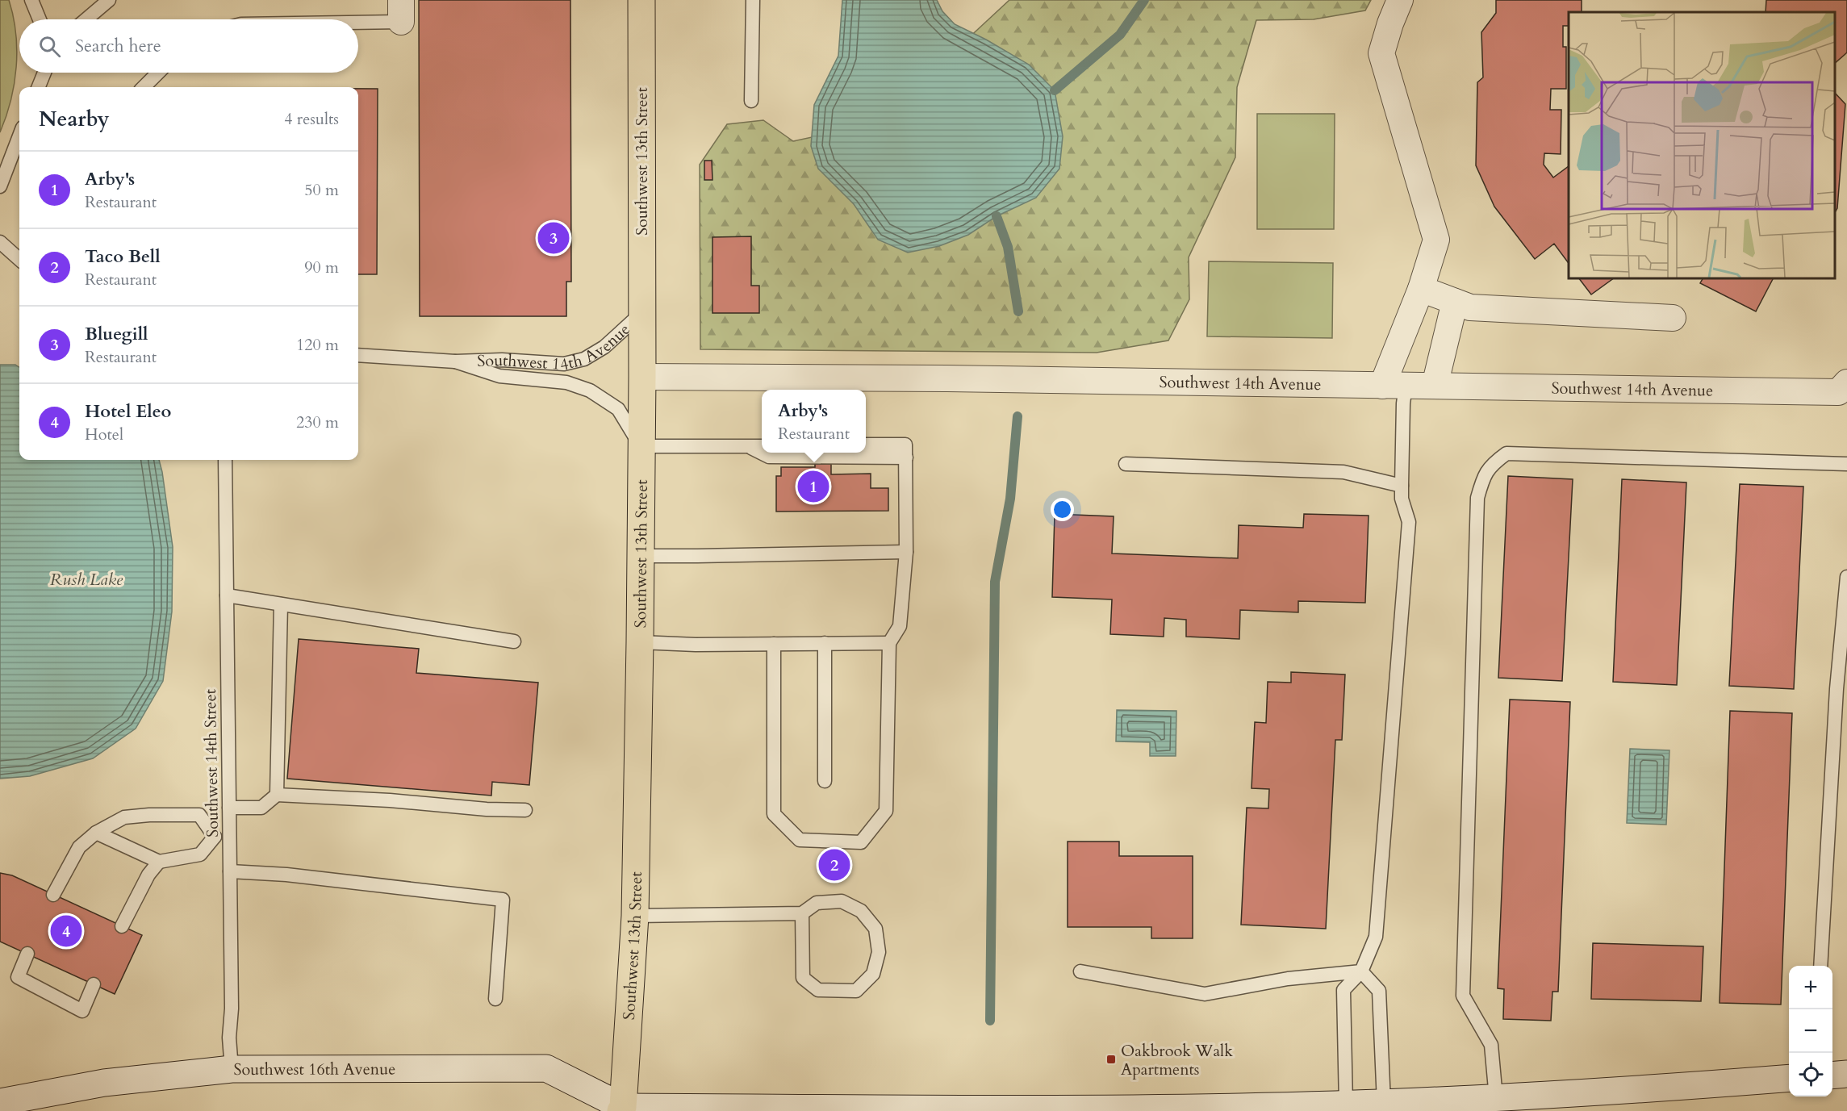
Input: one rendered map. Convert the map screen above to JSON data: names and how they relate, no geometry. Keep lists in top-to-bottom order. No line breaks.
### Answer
{"streets":{"main road":["Southwest 13th Street","Southwest 16th Avenue"],"street":["Southwest 14th Avenue"],"lane":["Southwest 14th Street"]},"crossings":[["Southwest 13th Street","Southwest 14th Avenue"],["Southwest 13th Street","Southwest 16th Avenue"],["Southwest 14th Street","Southwest 16th Avenue"]],"water":["Rush Lake"],"places":{"transit":["Oakbrook Walk Apartments"]},"page":{"search":"Search here","heading":["Nearby","4 results"],"list":[{"mark":"1","name":"Arby's","note":"Restaurant","value":"50 m"},{"mark":"2","name":"Taco Bell","note":"Restaurant","value":"90 m"},{"mark":"3","name":"Bluegill","note":"Restaurant","value":"120 m"},{"mark":"4","name":"Hotel Eleo","note":"Hotel","value":"230 m"}],"pins":["3","1","2","4"],"popup":["Arby's","Restaurant"],"map_buttons":["+","−"]}}
